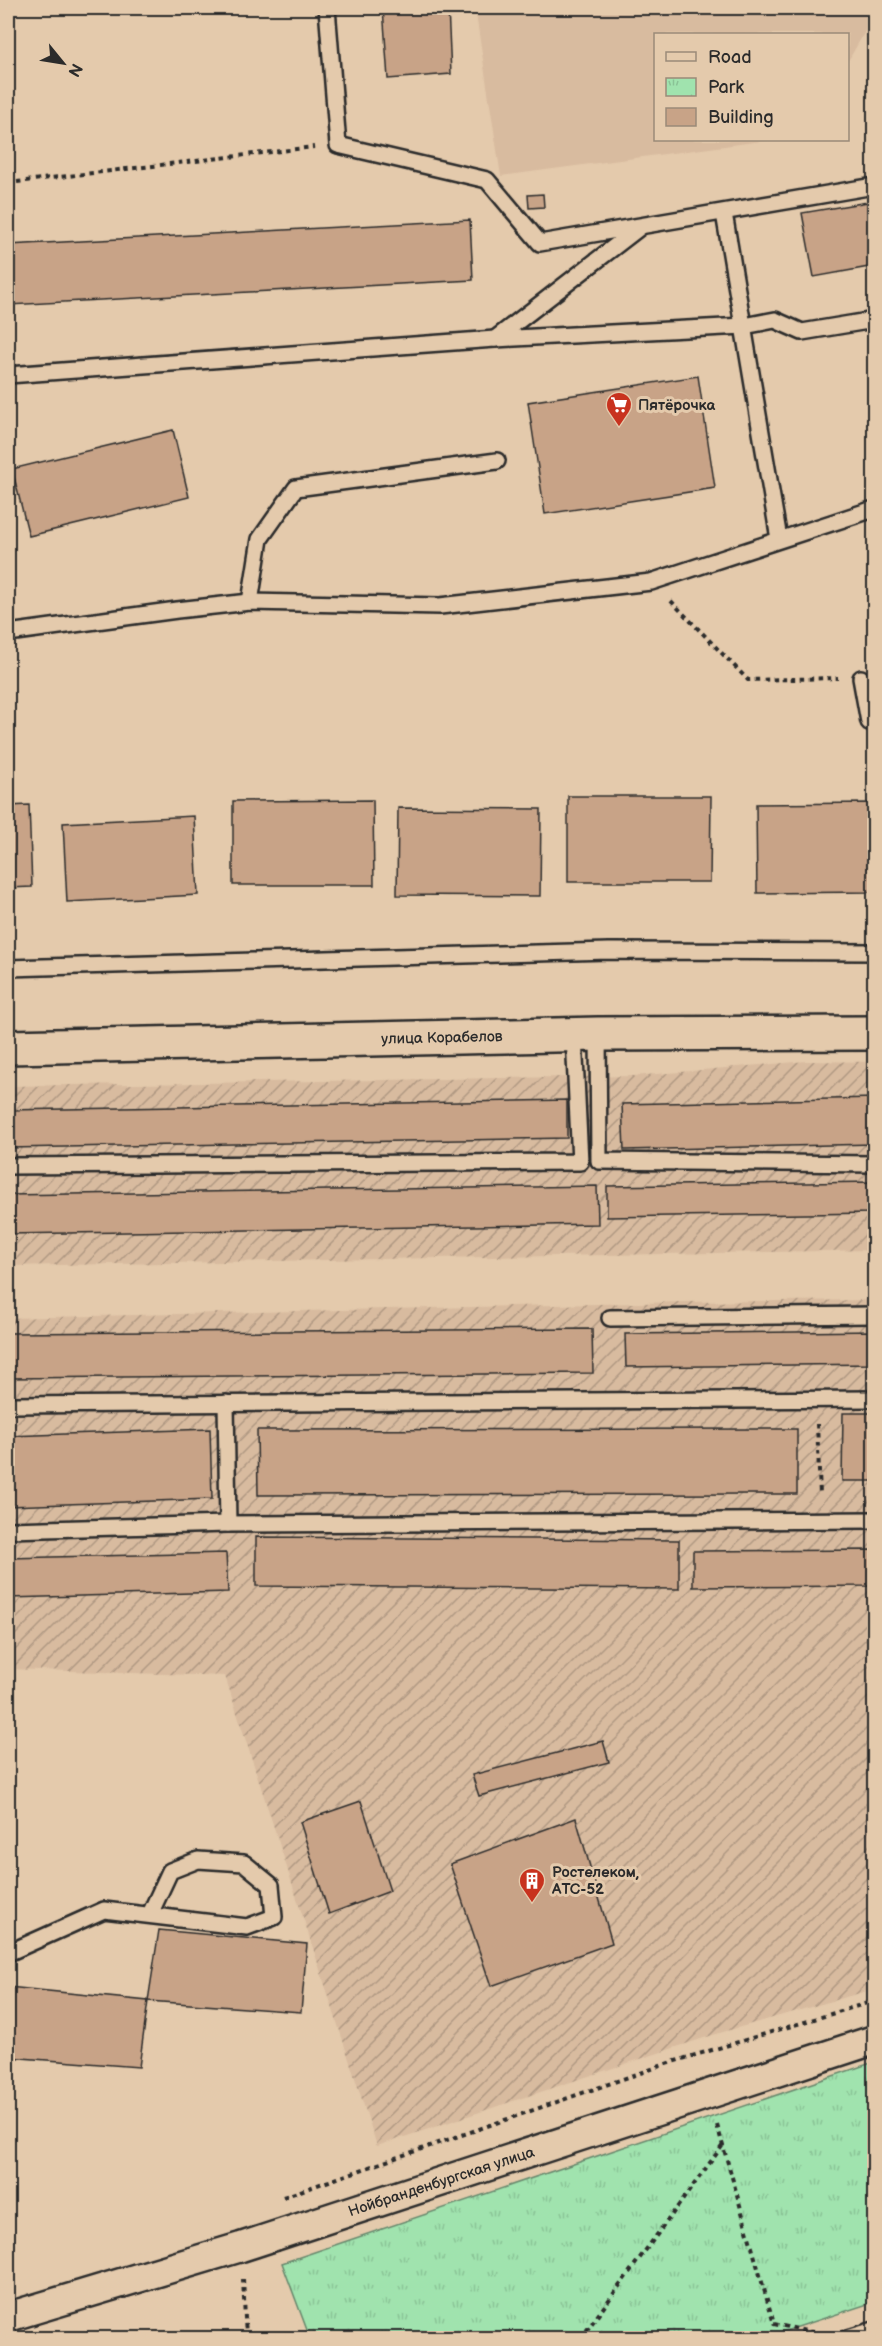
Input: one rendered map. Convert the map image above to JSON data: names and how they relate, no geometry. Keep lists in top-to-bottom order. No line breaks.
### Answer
{"streets":{"street":["улица Корабелов","Нойбранденбургская улица"]},"places":{"supermarket":["Пятёрочка"],"building":["Ростелеком, АТС-52"]},"legend":["Road","Park","Building"],"north":"bottom right"}
